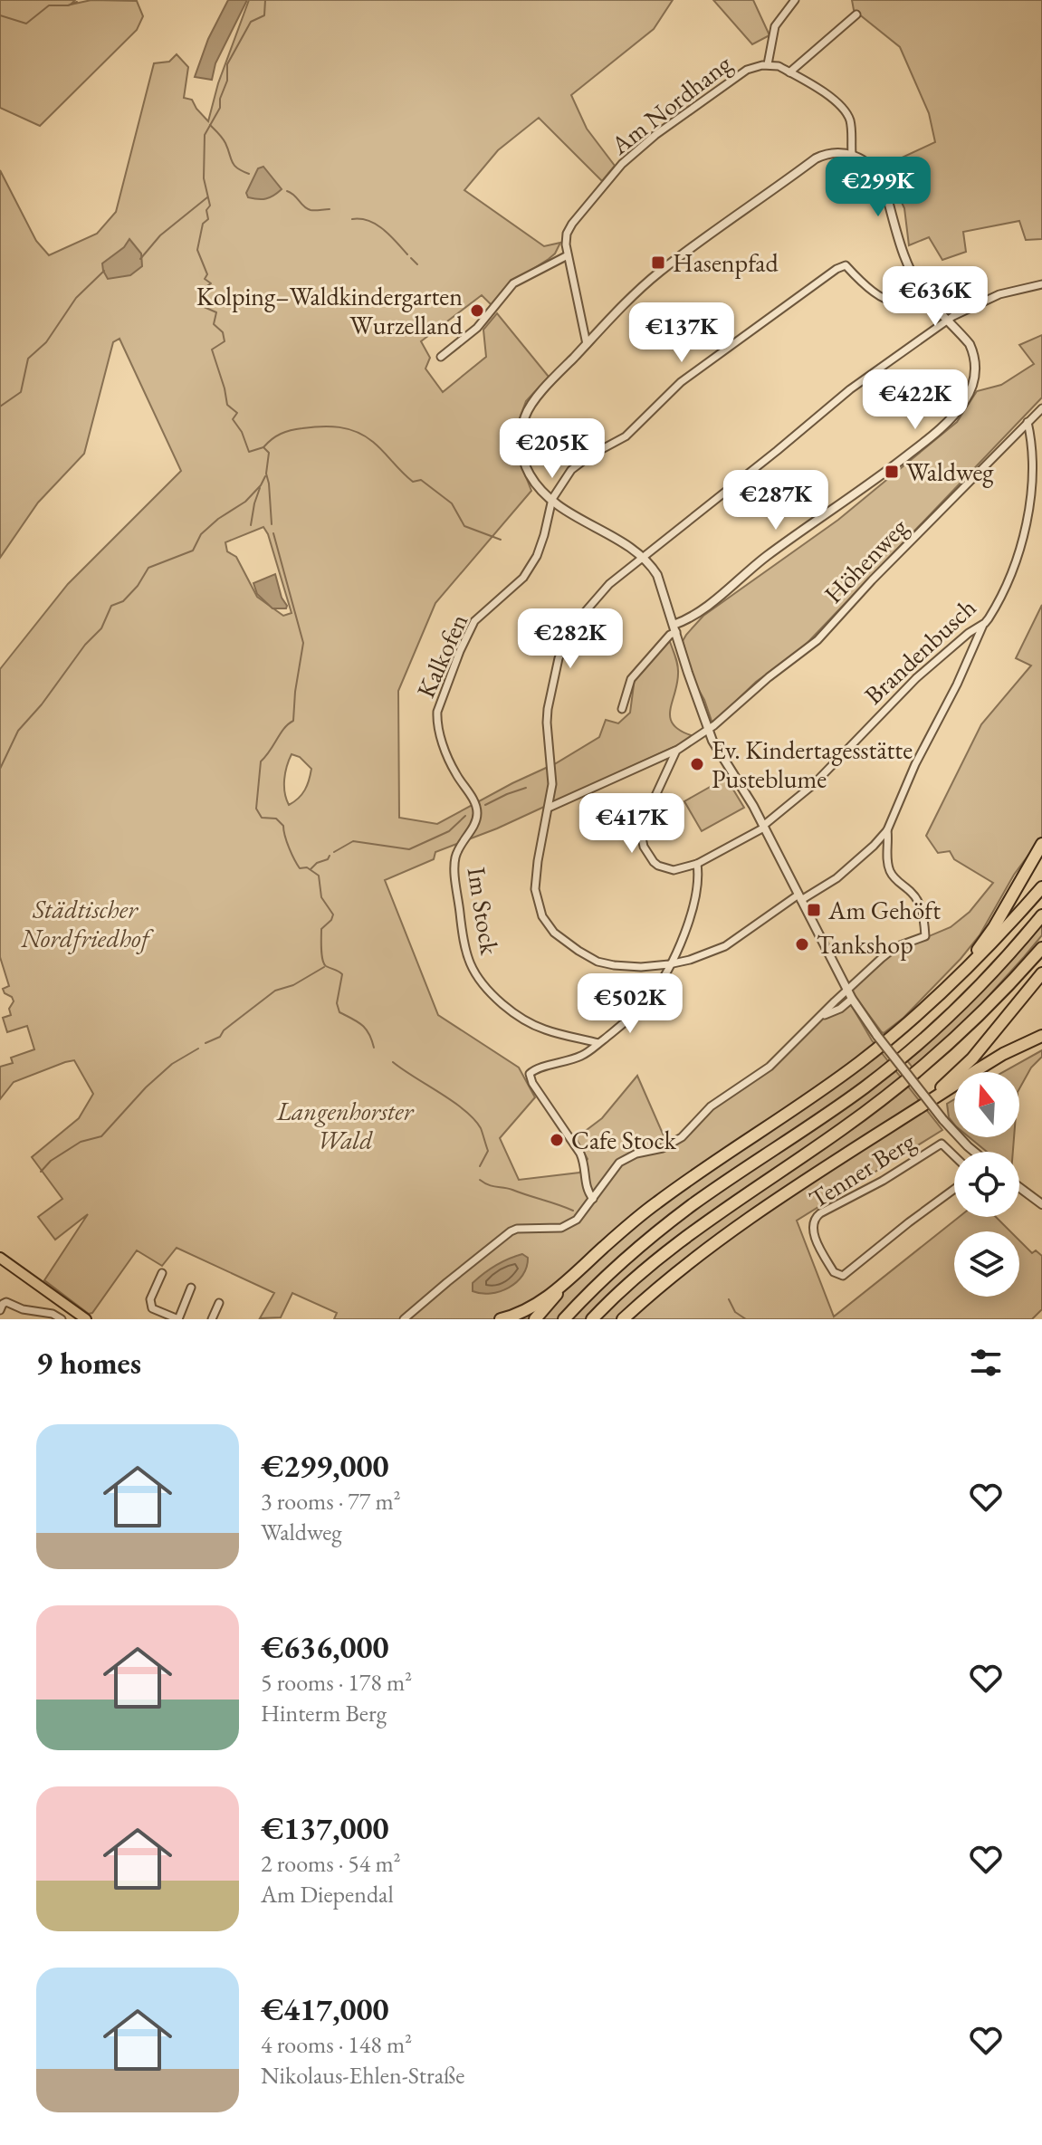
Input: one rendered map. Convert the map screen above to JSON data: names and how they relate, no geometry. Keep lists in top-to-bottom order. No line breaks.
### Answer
{"streets":{"street":["Am Nordhang","Höhenweg","Brandenbusch","Kalkofen","Im Stock","Tenner Berg"]},"crossings":[["Höhenweg","Brandenbusch"],["Kalkofen","Im Stock"]],"parks":["Städtischer Nordfriedhof","Langenhorster Wald"],"places":{"transit":["Hasenpfad","Waldweg","Am Gehöft"],"other":["Kolping–Waldkindergarten Wurzelland","Ev. Kindertagesstätte Pusteblume","Tankshop","Cafe Stock"]},"north":"top","page":{"price":["€299K","€636K","€137K","€422K","€205K","€287K","€282K","€417K","€502K"],"heading":"9 homes","list":[{"name":"€299,000","note":"3 rooms · 77 m² · Waldweg"},{"name":"€636,000","note":"5 rooms · 178 m² · Hinterm Berg"},{"name":"€137,000","note":"2 rooms · 54 m² · Am Diependal"},{"name":"€417,000","note":"4 rooms · 148 m² · Nikolaus-Ehlen-Straße"}]}}
